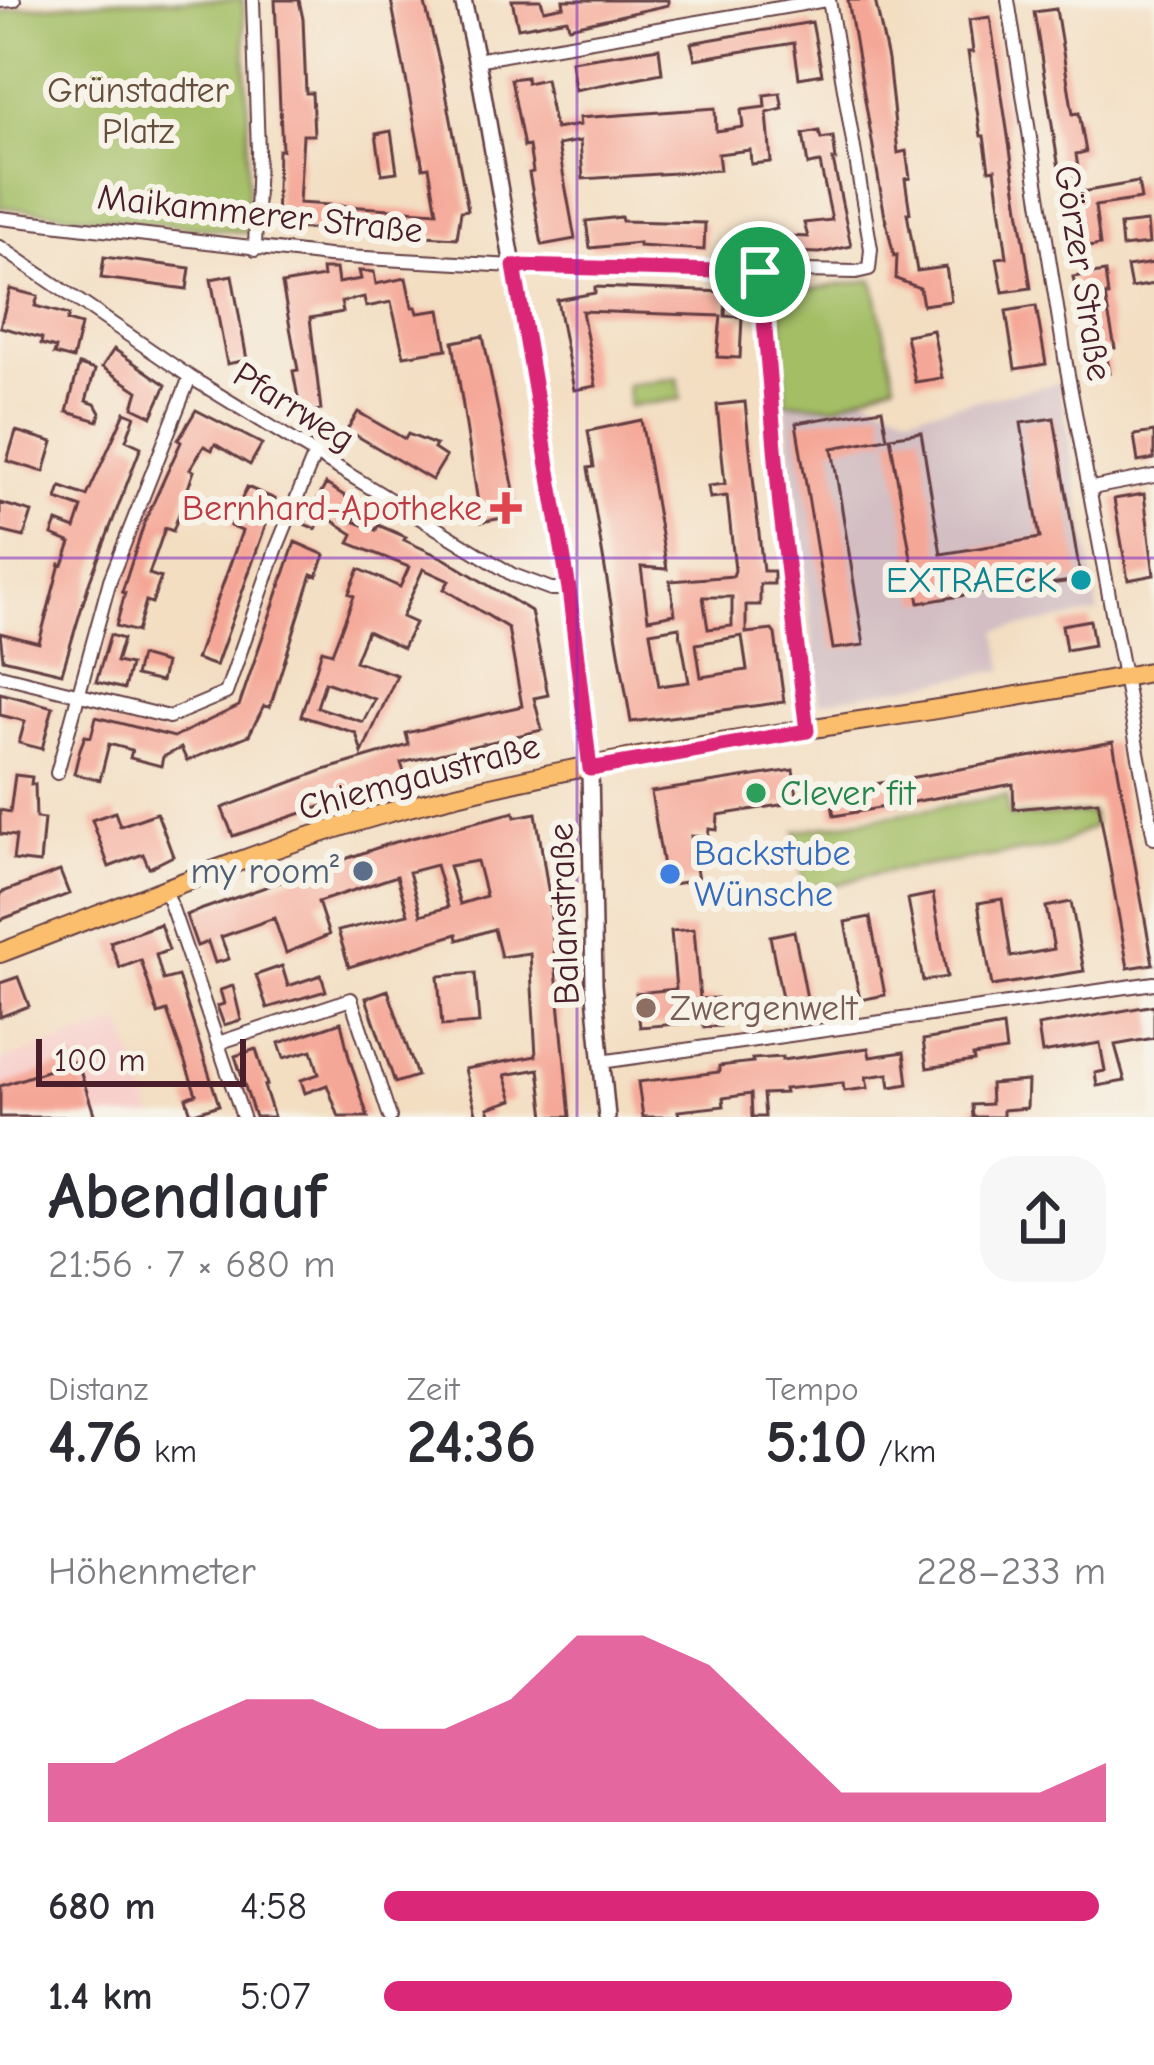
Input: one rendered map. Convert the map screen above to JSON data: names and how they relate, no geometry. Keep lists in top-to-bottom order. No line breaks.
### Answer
{"streets":{"main road":["Chiemgaustraße"],"street":["Maikammerer Straße","Görzer Straße","Pfarrweg","Balanstraße"]},"crossings":[["Maikammerer Straße","Balanstraße"],["Görzer Straße","Chiemgaustraße"],["Pfarrweg","Balanstraße"],["Chiemgaustraße","Balanstraße"]],"parks":["Grünstadter Platz"],"places":{"health":["Bernhard-Apotheke"],"other":["EXTRAECK","Clever fit","my room²","Backstube Wünsche","Zwergenwelt"]},"scale_bar":"100 m","page":{"scale":"100 m","heading":["Abendlauf","21:56 · 7 × 680 m"],"stats":[["Distanz","4.76 km"],["Zeit","24:36"],["Tempo","5:10 /km"]],"chart":["Höhenmeter","228–233 m"],"list":[{"name":"680 m","note":"4:58"},{"name":"1.4 km","note":"5:07"}]}}
